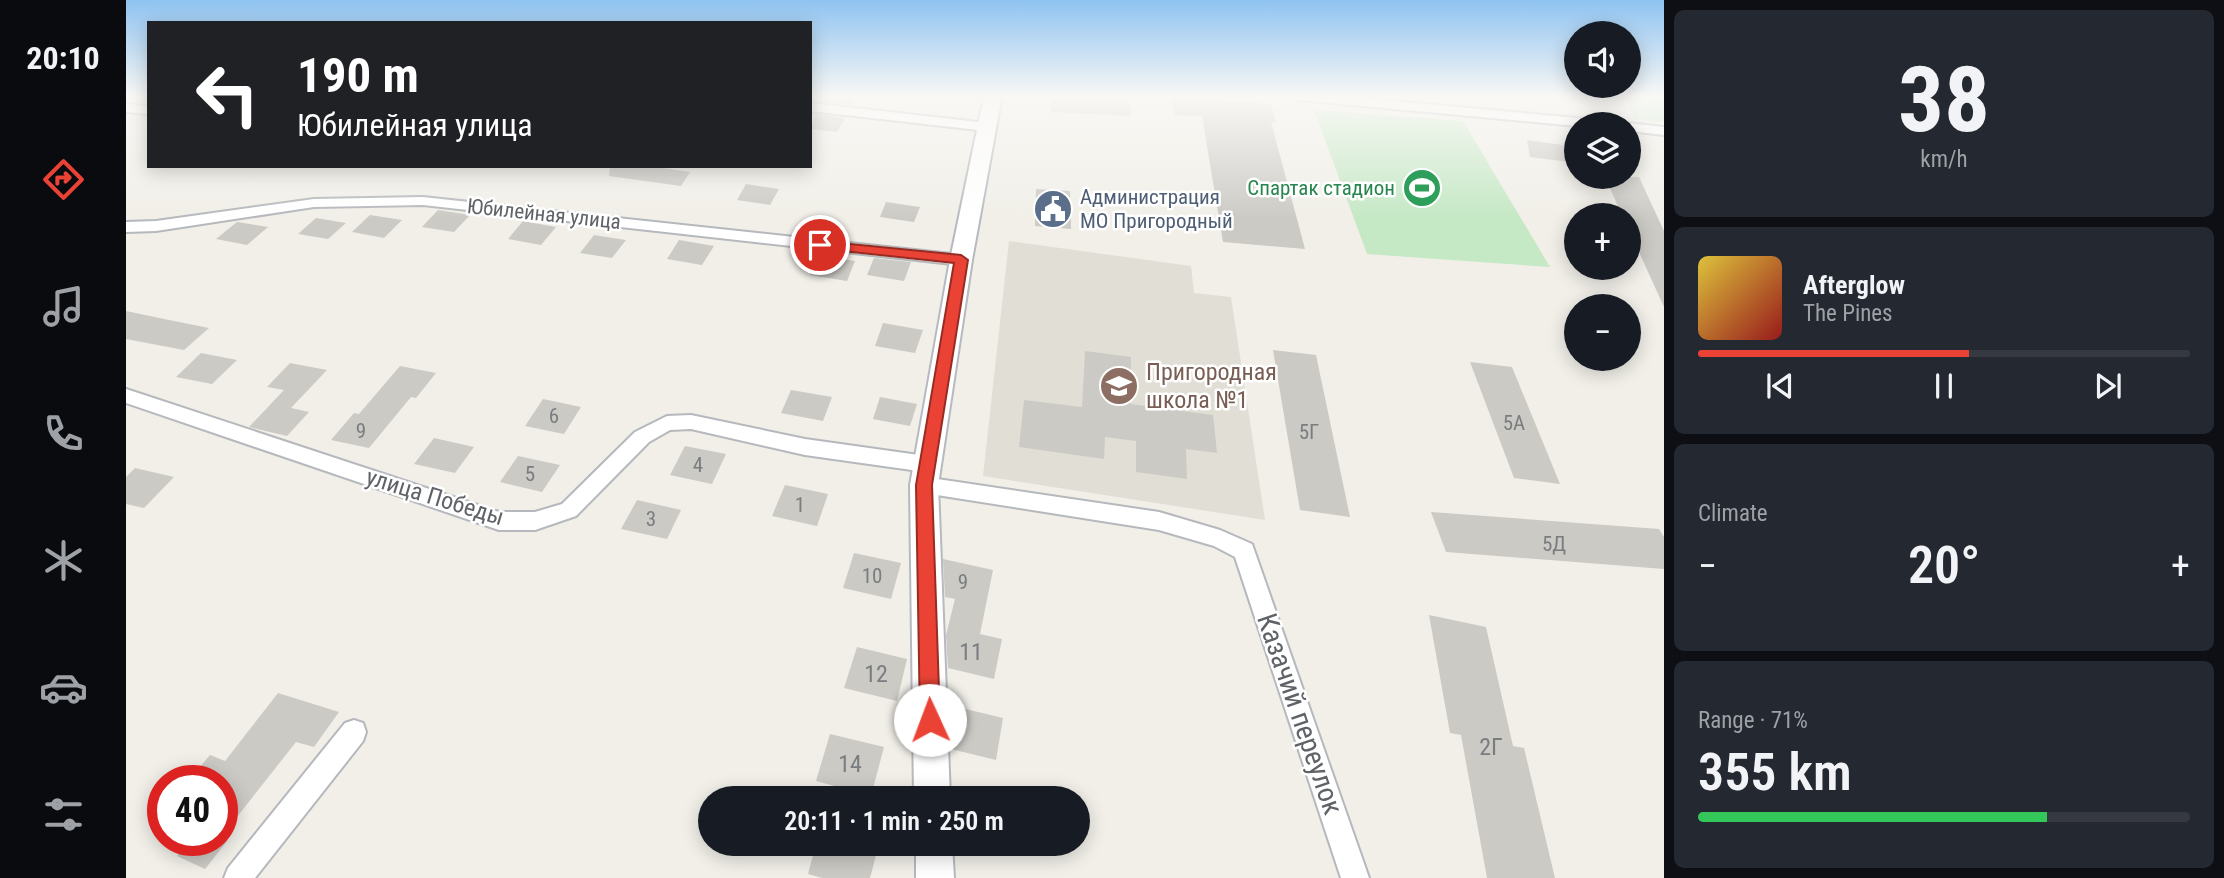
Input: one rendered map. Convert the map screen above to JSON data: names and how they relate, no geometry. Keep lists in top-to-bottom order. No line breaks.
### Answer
{"streets":{"street":["Юбилейная улица","улица Победы","Казачий переулок"]},"crossings":[["улица Победы","Казачий переулок"]],"places":{"sports":["Спартак стадион"],"public building":["Администрация МО Пригородный"],"school or university":["Пригородная школа №1"]},"house_numbers":["6","5А","9","5Г","4","5","1","3","5Д","10","9","11","12","2Г","14"],"page":{"tabs":"20:10","tile":[["38","km/h"],"Climate",["Range · 71%","355 km"]],"map_buttons":["+","−"],"turn":["190 m","Юбилейная улица"],"song":["Afterglow","The Pines"],"heat":["−","20°","+"],"limit":"40","trip":"20:11 · 1 min · 250 m"}}
